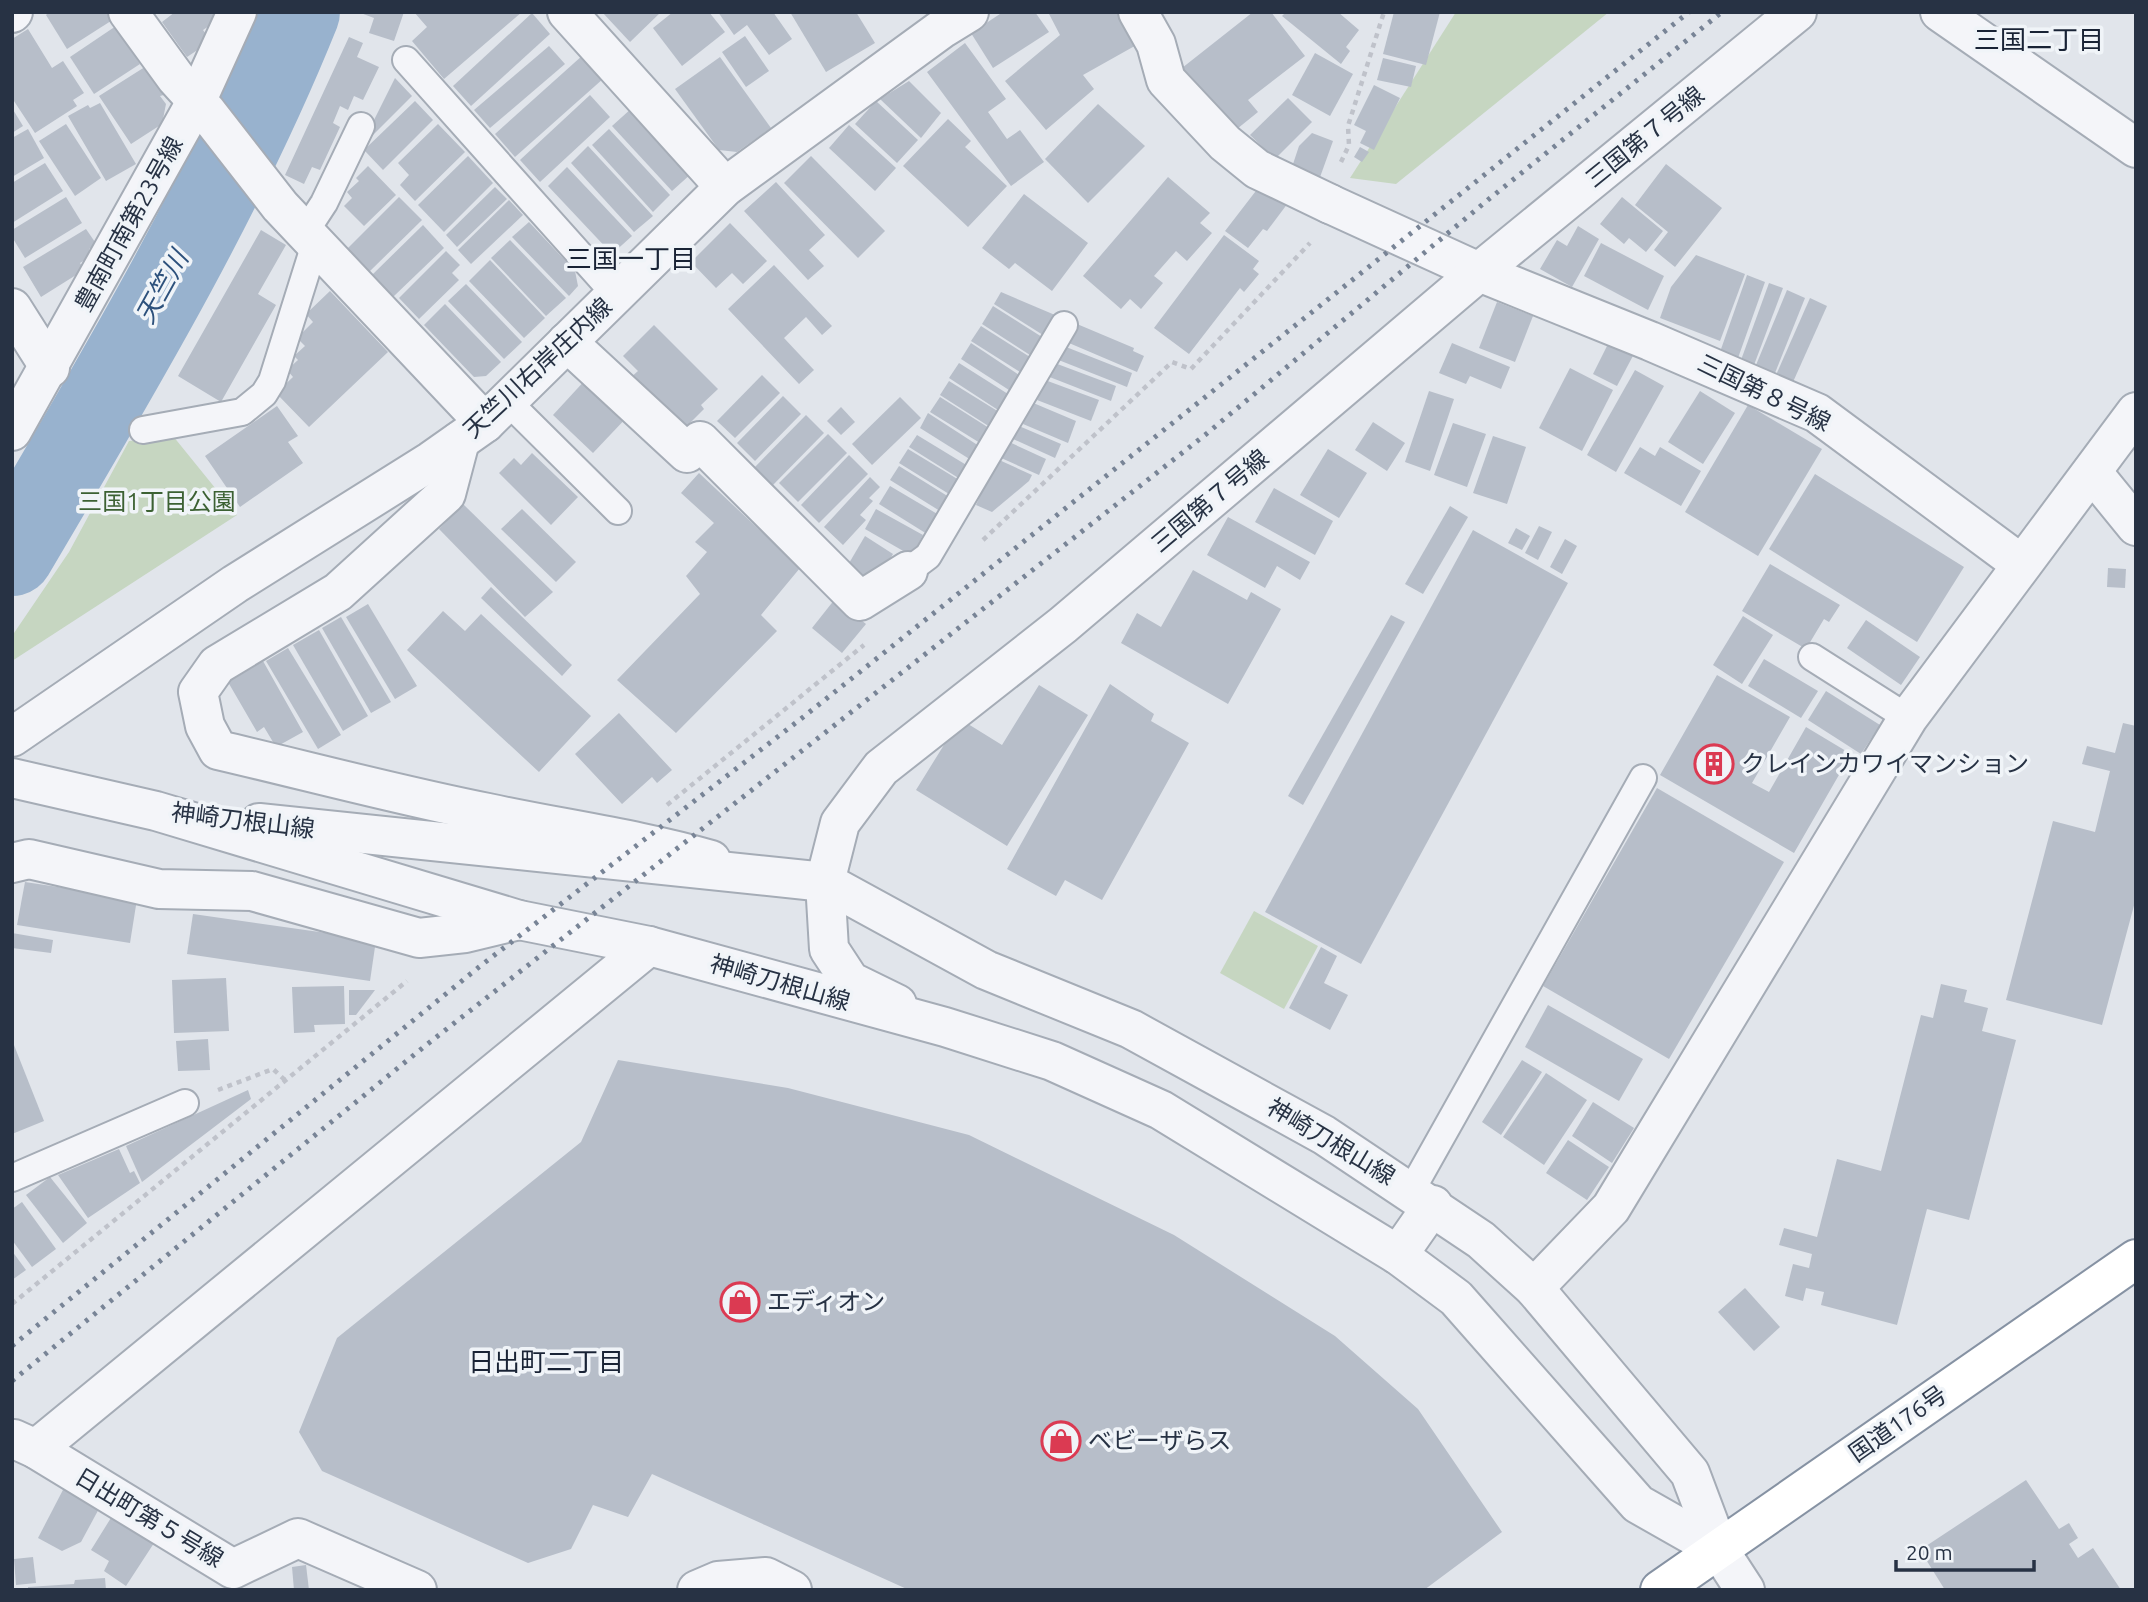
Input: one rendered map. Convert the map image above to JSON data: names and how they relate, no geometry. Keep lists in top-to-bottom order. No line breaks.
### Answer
{"streets":{"highway":["国道176号"],"street":["三国第７号線","豊南町南第23号線","天竺川右岸庄内線","三国第８号線","神崎刀根山線","日出町第５号線"]},"crossings":[["三国第７号線","三国第８号線"],["三国第７号線","神崎刀根山線"],["神崎刀根山線","国道176号"]],"districts":["三国二丁目","三国一丁目","日出町二丁目"],"water":["天竺川"],"parks":["三国1丁目公園"],"places":{"building":["クレインカワイマンション"],"shop":["エディオン","ベビーザらス"]},"scale_bar":"20 m"}
